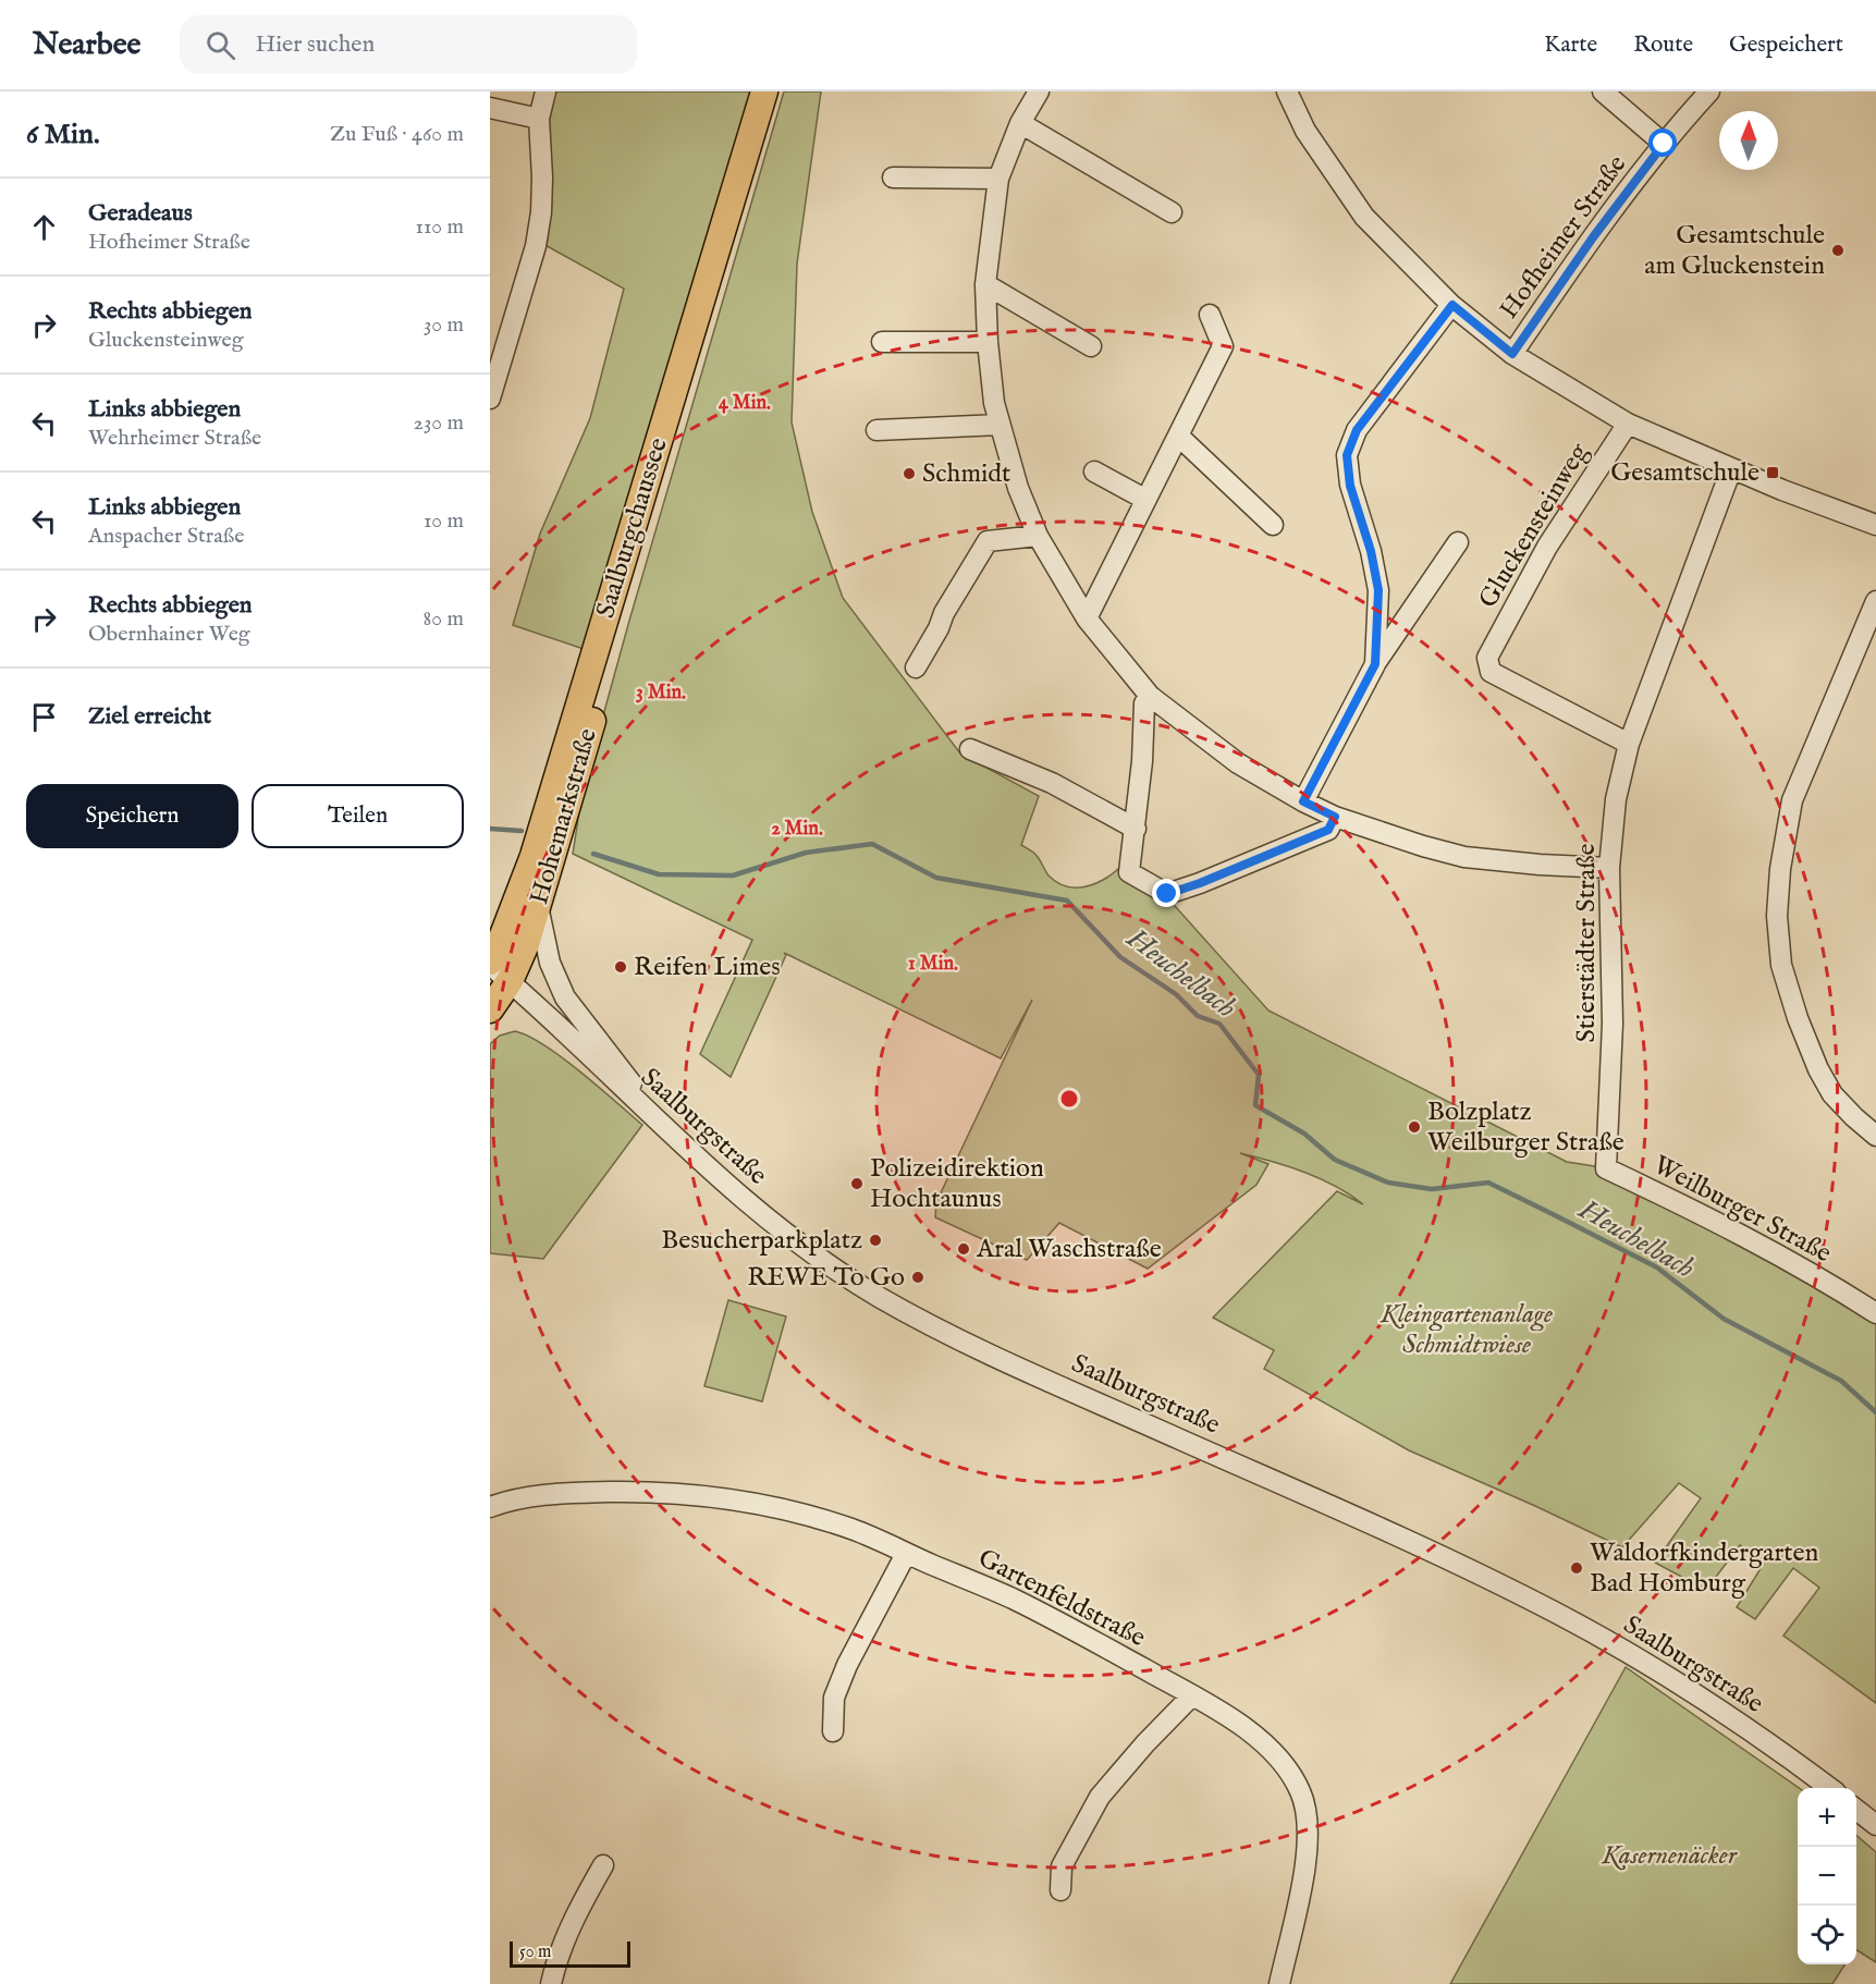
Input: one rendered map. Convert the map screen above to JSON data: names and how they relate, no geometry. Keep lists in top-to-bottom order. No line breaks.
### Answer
{"streets":{"main road":["Saalburgchaussee","Hohemarkstraße"],"street":["Hofheimer Straße","Gluckensteinweg","Stierstädter Straße","Saalburgstraße","Weilburger Straße","Gartenfeldstraße"]},"crossings":[["Gluckensteinweg","Stierstädter Straße"],["Saalburgchaussee","Hohemarkstraße"],["Saalburgchaussee","Saalburgstraße"],["Hohemarkstraße","Saalburgstraße"],["Stierstädter Straße","Weilburger Straße"]],"water":["Heuchelbach"],"parks":["Kleingartenanlage Schmidtwiese","Kasernenäcker"],"places":{"other":["Gesamtschule am Gluckenstein","Schmidt","Reifen Limes","Bolzplatz Weilburger Straße","Polizeidirektion Hochtaunus","Besucherparkplatz","Aral Waschstraße","REWE To Go","Waldorfkindergarten Bad Homburg"],"transit":["Gesamtschule"]},"scale_bar":"50 m","north":"top","page":{"header":"Nearbee","search":"Hier suchen","nav":["Karte","Route","Gespeichert"],"heading":["6 Min.","Zu Fuß · 460 m"],"list":[["Geradeaus","Hofheimer Straße","110 m"],["Rechts abbiegen","Gluckensteinweg","30 m"],["Links abbiegen","Wehrheimer Straße","230 m"],["Links abbiegen","Anspacher Straße","10 m"],["Rechts abbiegen","Obernhainer Weg","80 m"],"Ziel erreicht"],"buttons":["Speichern","Teilen"],"map_buttons":["+","−"],"scale":"50 m"},"rings":["4 Min.","3 Min.","2 Min.","1 Min."]}
